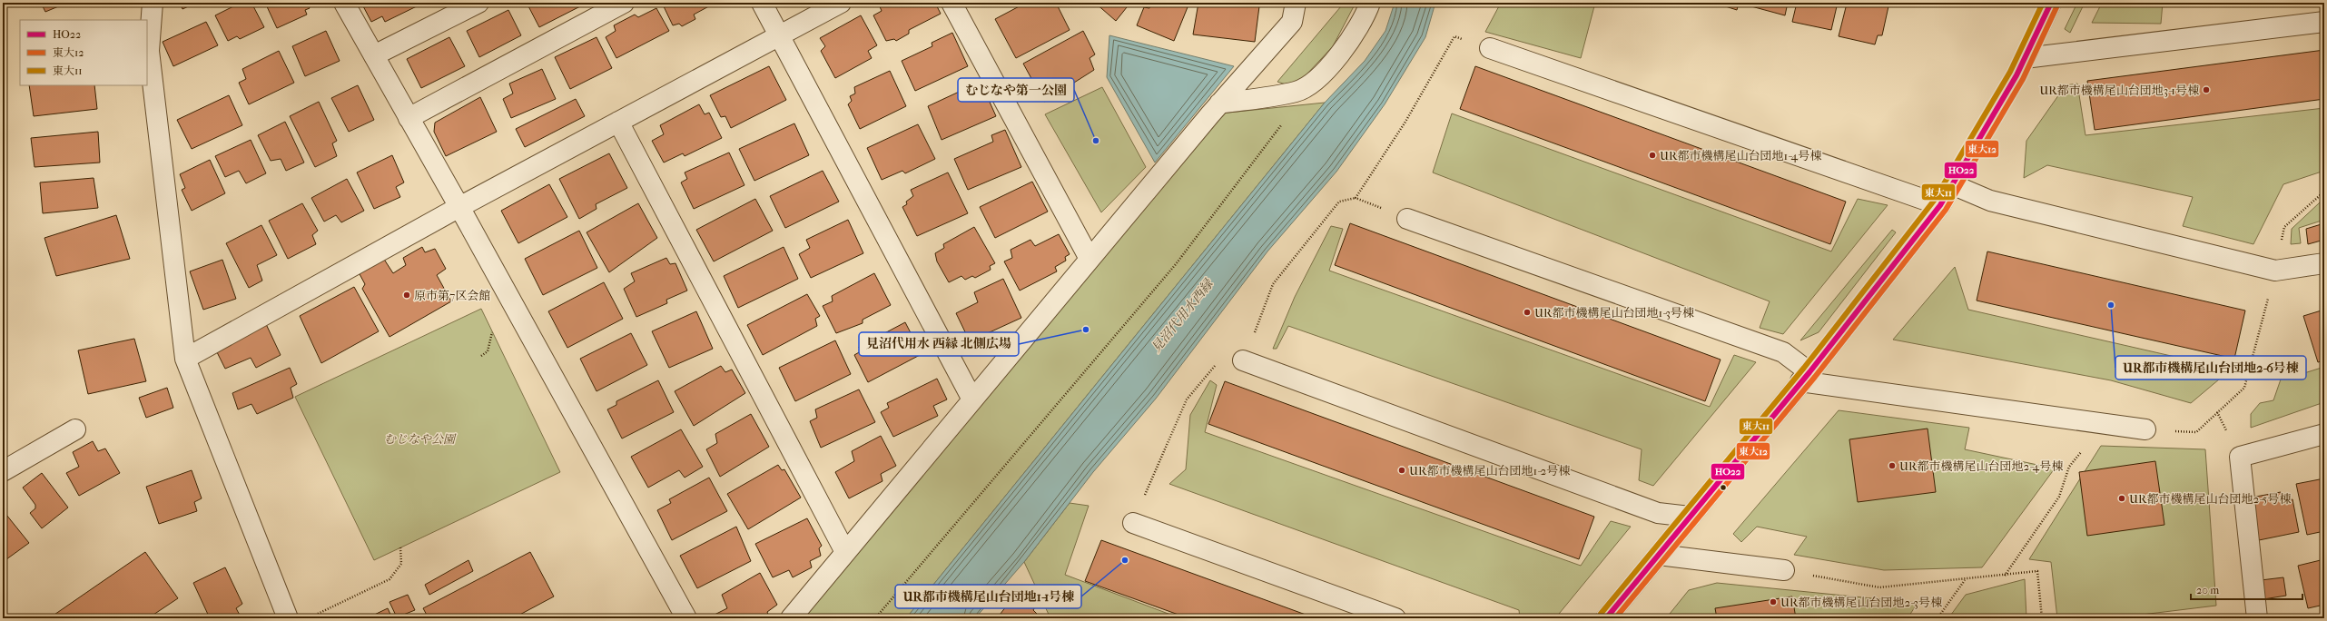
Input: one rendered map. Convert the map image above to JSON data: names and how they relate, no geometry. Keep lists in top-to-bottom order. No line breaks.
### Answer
{"water":["見沼代用水西縁"],"parks":["むじなや公園"],"places":["UR都市機構尾山台団地3-1号棟","むじなや第一公園","UR都市機構尾山台団地1-4号棟","原市第7区会館","UR都市機構尾山台団地2-6号棟","UR都市機構尾山台団地1-3号棟","見沼代用水 西縁 北側広場","UR都市機構尾山台団地2-4号棟","UR都市機構尾山台団地1-2号棟","UR都市機構尾山台団地2-5号棟","UR都市機構尾山台団地1-1号棟","UR都市機構尾山台団地2-3号棟"],"lines":["transit line HO22","transit line 東大11","transit line 東大12"],"legend":["HO22","東大12","東大11"],"scale_bar":"20 m"}
